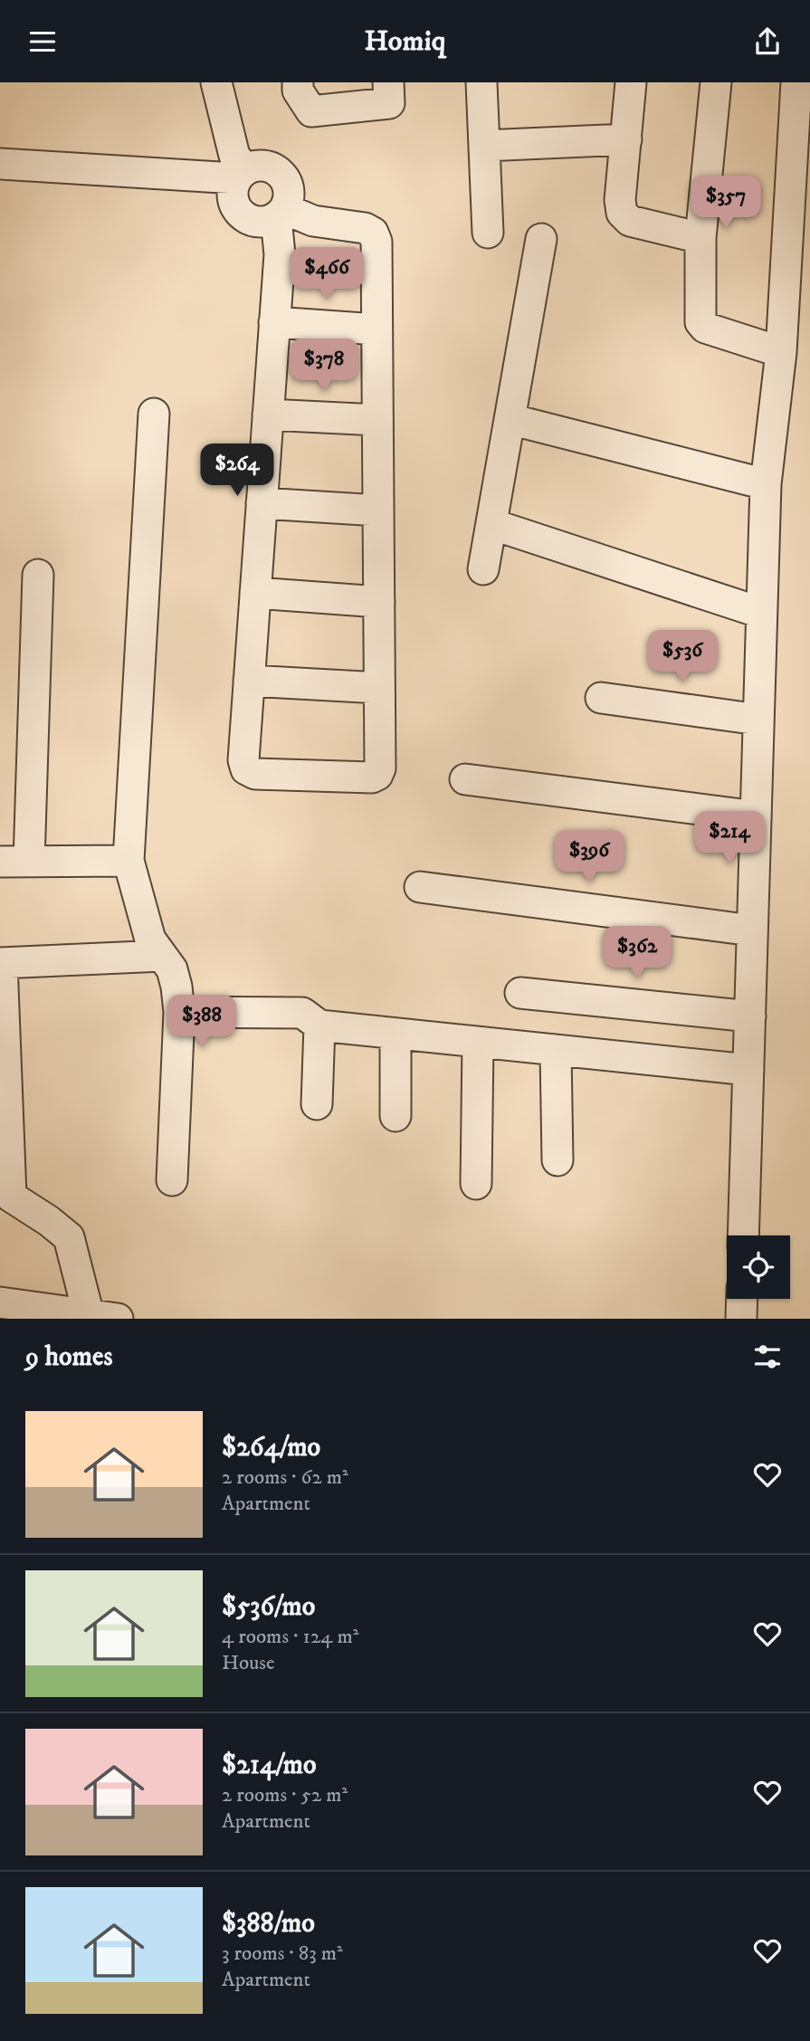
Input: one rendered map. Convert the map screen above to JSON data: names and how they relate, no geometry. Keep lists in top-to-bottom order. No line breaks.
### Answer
{"page":{"header":"Homiq","price":["$357","$466","$378","$264","$536","$214","$396","$362","$388"],"heading":"9 homes","list":[{"name":"$264/mo","note":"2 rooms · 62 m² · Apartment"},{"name":"$536/mo","note":"4 rooms · 124 m² · House"},{"name":"$214/mo","note":"2 rooms · 52 m² · Apartment"},{"name":"$388/mo","note":"3 rooms · 83 m² · Apartment"}]}}
